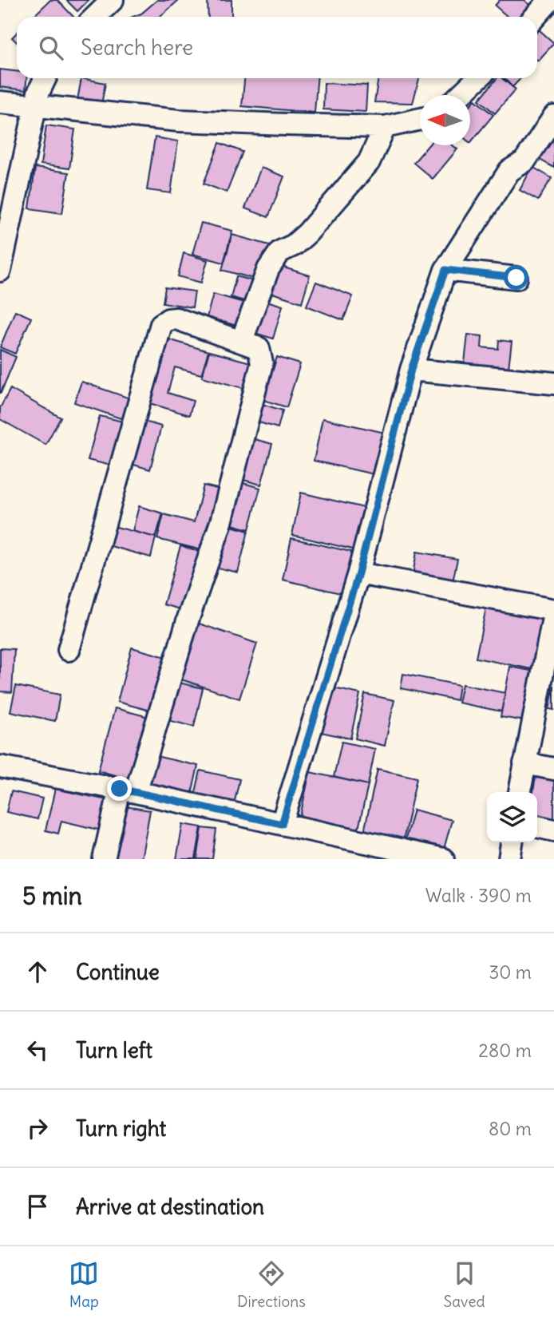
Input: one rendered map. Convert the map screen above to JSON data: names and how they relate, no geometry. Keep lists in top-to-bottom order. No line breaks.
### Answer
{"north":"left","page":{"search":"Search here","heading":["5 min","Walk · 390 m"],"list":[["Continue","30 m"],["Turn left","280 m"],["Turn right","80 m"],"Arrive at destination"],"nav":["Map","Directions","Saved"]}}
